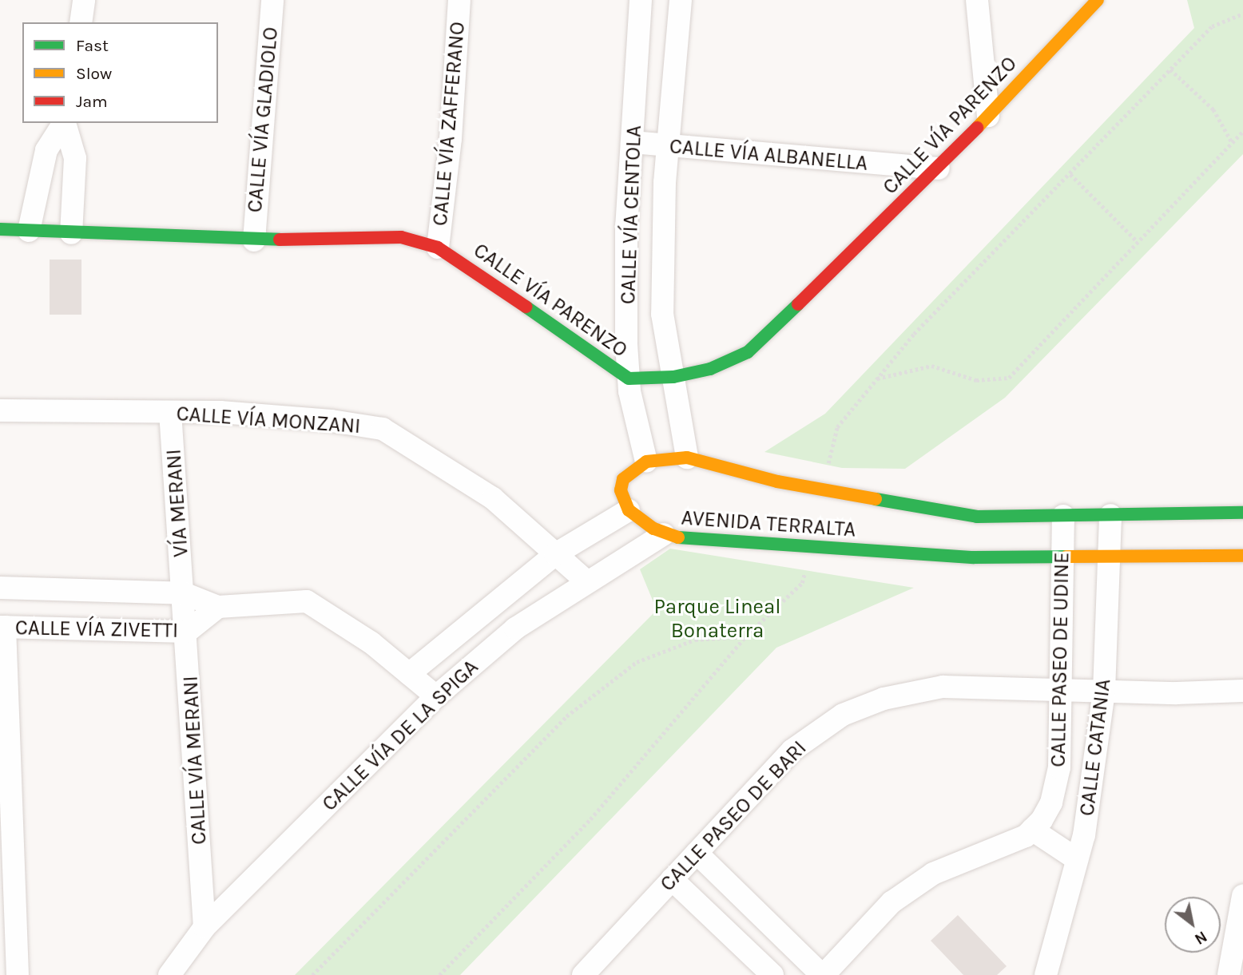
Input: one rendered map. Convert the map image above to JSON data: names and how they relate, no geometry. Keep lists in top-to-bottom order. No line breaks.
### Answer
{"streets":{"street":["CALLE VÍA GLADIOLO","CALLE VÍA ZAFFERANO","CALLE VÍA PARENZO","CALLE VÍA ALBANELLA","CALLE VÍA CENTOLA","CALLE VÍA MONZANI","VÍA MERANI","AVENIDA TERRALTA","CALLE VÍA ZIVETTI","CALLE PASEO DE UDINE","CALLE VÍA DE LA SPIGA","CALLE CATANIA","CALLE VÍA MERANI","CALLE PASEO DE BARI"]},"crossings":[["CALLE VÍA GLADIOLO","CALLE VÍA PARENZO"],["CALLE VÍA ZAFFERANO","CALLE VÍA PARENZO"],["CALLE VÍA PARENZO","CALLE VÍA ALBANELLA"],["CALLE VÍA PARENZO","CALLE VÍA CENTOLA"],["CALLE VÍA ALBANELLA","CALLE VÍA CENTOLA"],["CALLE VÍA CENTOLA","AVENIDA TERRALTA"],["CALLE VÍA MONZANI","VÍA MERANI"],["CALLE VÍA MONZANI","CALLE VÍA DE LA SPIGA"],["VÍA MERANI","CALLE VÍA ZIVETTI"],["VÍA MERANI","CALLE VÍA MERANI"],["AVENIDA TERRALTA","CALLE PASEO DE UDINE"],["AVENIDA TERRALTA","CALLE VÍA DE LA SPIGA"],["AVENIDA TERRALTA","CALLE CATANIA"],["CALLE VÍA ZIVETTI","CALLE VÍA DE LA SPIGA"],["CALLE VÍA ZIVETTI","CALLE VÍA MERANI"],["CALLE PASEO DE UDINE","CALLE PASEO DE BARI"],["CALLE VÍA DE LA SPIGA","CALLE VÍA MERANI"],["CALLE CATANIA","CALLE PASEO DE BARI"]],"parks":["Parque Lineal Bonaterra"],"legend":["Fast","Slow","Jam"],"north":"bottom right"}
